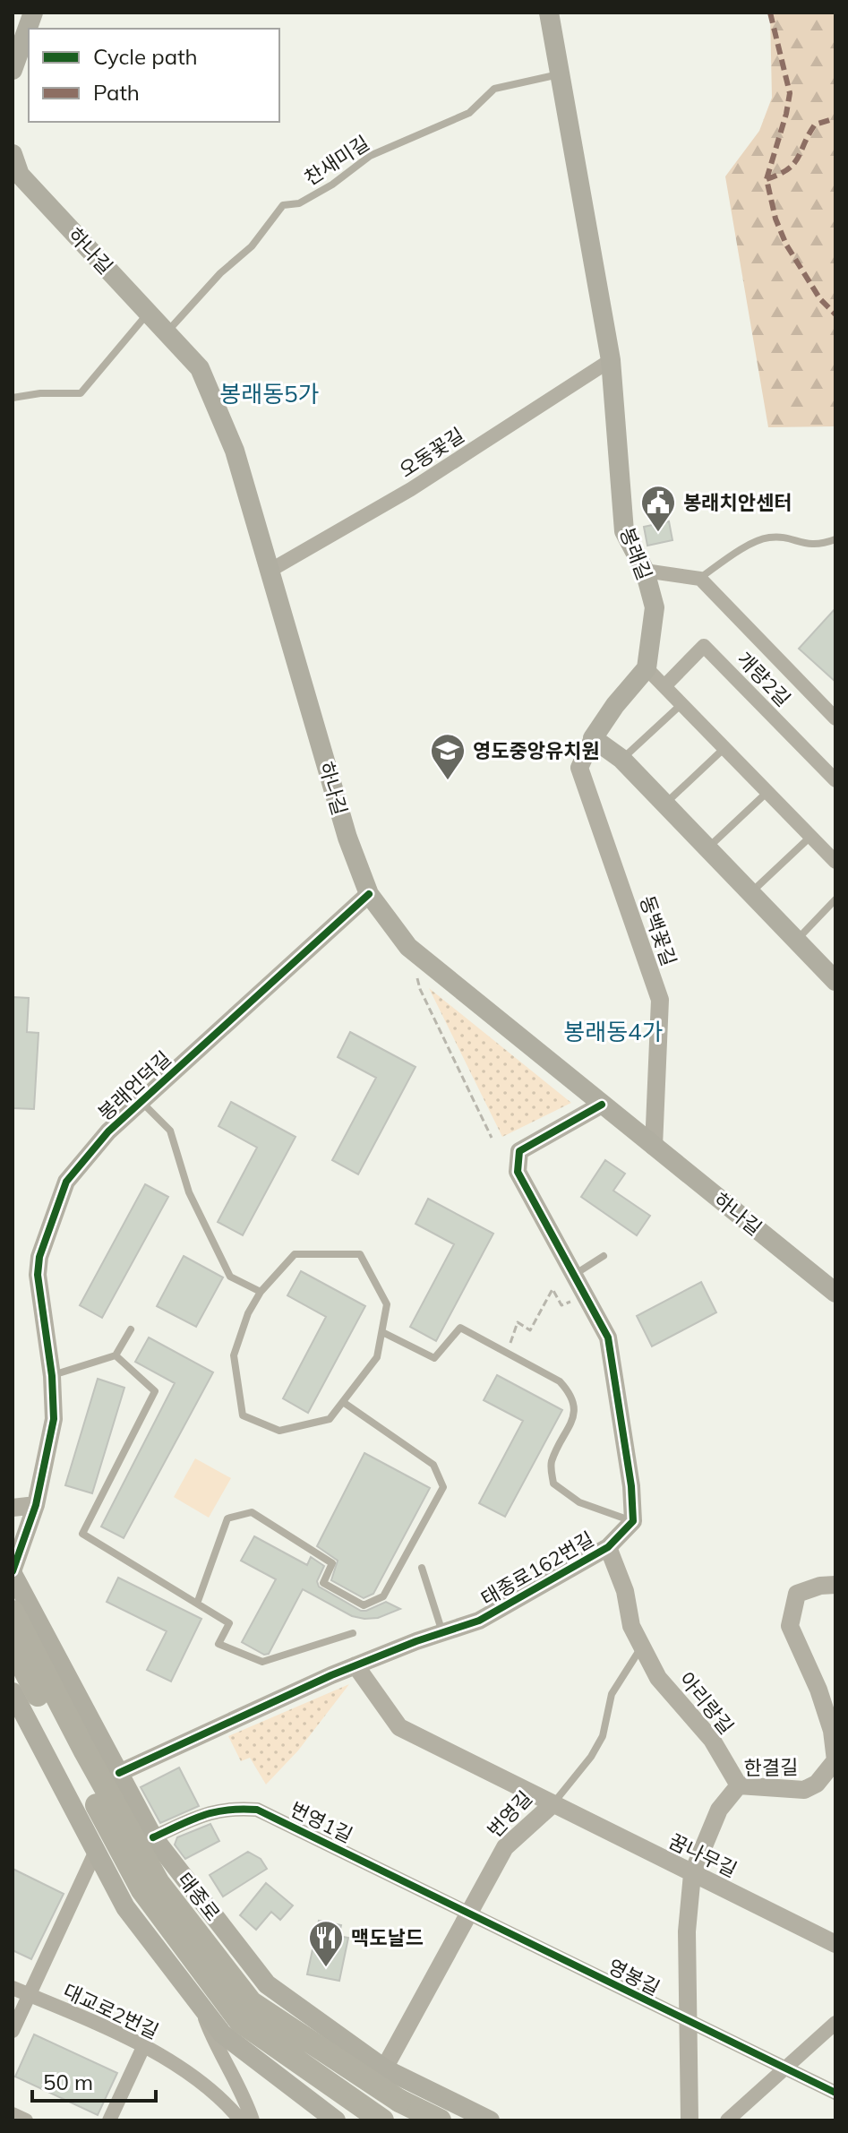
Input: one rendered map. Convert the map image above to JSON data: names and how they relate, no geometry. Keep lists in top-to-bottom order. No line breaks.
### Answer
{"streets":{"main road":["하나길","봉래길","태종로"],"street":["오동꽃길","개량2길","동백꽃길","봉래언덕길","태종로162번길","아리랑길","한결길","번영길","번영1길","꿈나무길","영봉길","대교로2번길"],"lane":["찬새미길"]},"crossings":[["찬새미길","하나길"],["찬새미길","봉래길"],["하나길","오동꽃길"],["하나길","동백꽃길"],["하나길","봉래언덕길"],["오동꽃길","봉래길"],["봉래언덕길","태종로"],["태종로162번길","아리랑길"],["태종로162번길","번영길"],["태종로162번길","태종로"],["아리랑길","한결길"],["한결길","꿈나무길"],["한결길","영봉길"],["번영길","번영1길"],["번영길","꿈나무길"],["번영길","태종로"],["번영길","영봉길"],["번영1길","태종로"],["번영1길","영봉길"]],"districts":["봉래동5가","봉래동4가"],"places":{"public building":["봉래치안센터"],"school or university":["영도중앙유치원"],"restaurant":["맥도날드"]},"legend":["Cycle path","Path"],"scale_bar":"50 m"}
